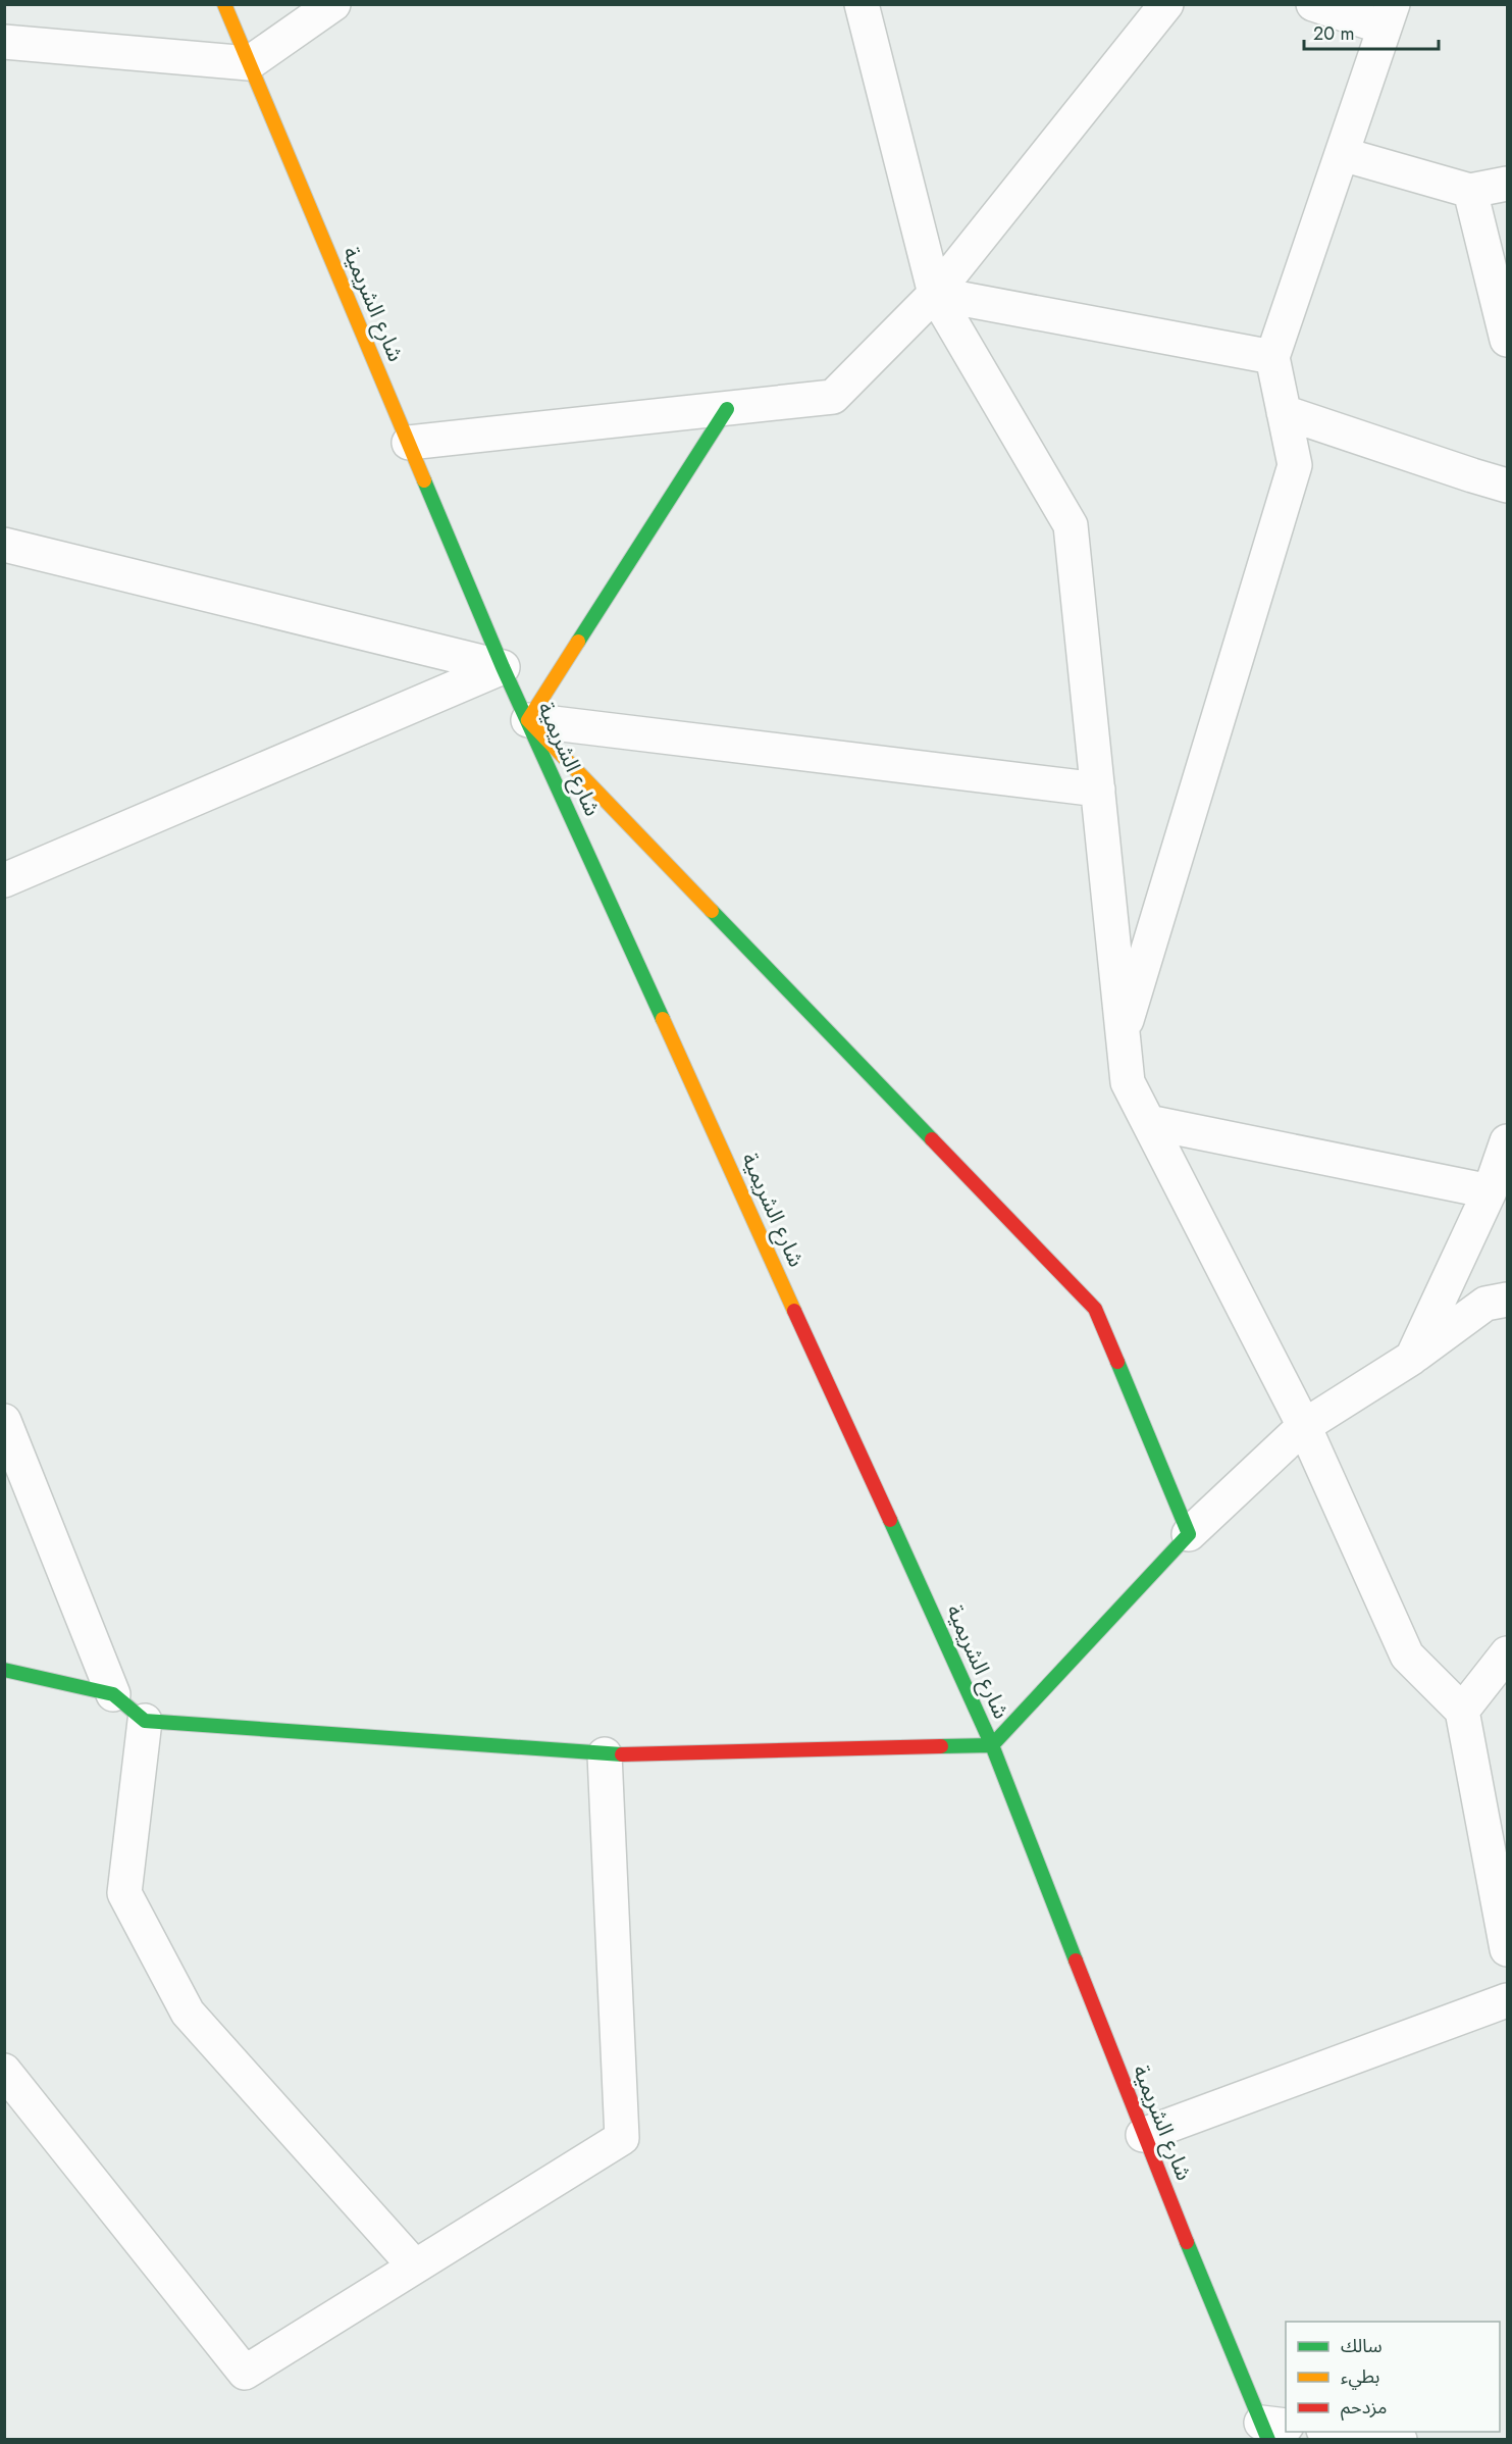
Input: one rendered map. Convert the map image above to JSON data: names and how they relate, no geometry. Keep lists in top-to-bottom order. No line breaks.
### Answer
{"streets":{"street":["شارع الشريمية"]},"legend":["سالك","بطيء","مزدحم"],"scale_bar":"20 m"}
